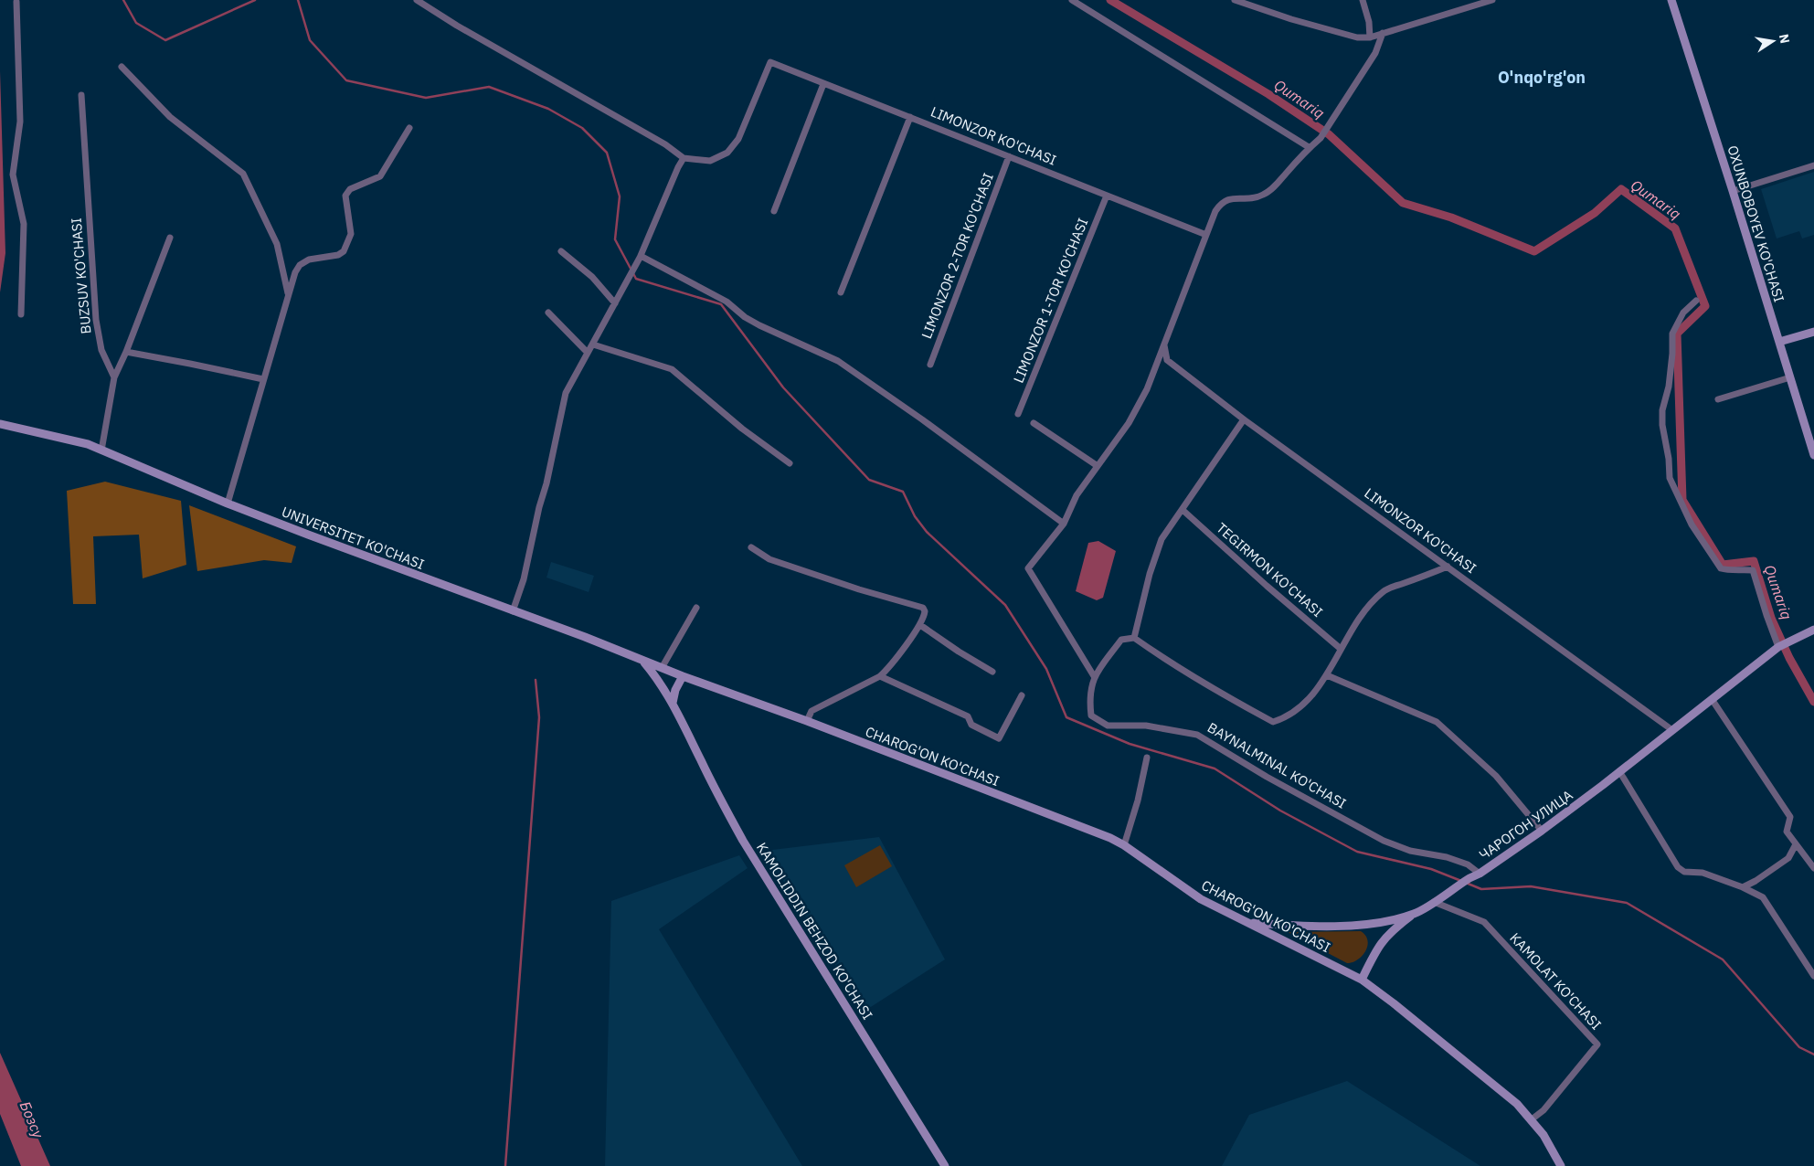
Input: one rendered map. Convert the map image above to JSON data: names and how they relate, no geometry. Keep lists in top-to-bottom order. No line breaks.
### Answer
{"streets":{"main road":["OXUNBOBOYEV KO'CHASI","UNIVERSITET KO'CHASI","CHAROG'ON KO'CHASI","ЧАРОГОН УЛИЦА","KAMOLIDDIN BEHZOD KO'CHASI"],"street":["LIMONZOR KO'CHASI","LIMONZOR 2-TOR KO'CHASI","BUZSUV KO'CHASI","LIMONZOR 1-TOR KO'CHASI","TEGIRMON KO'CHASI","BAYNALMINAL KO'CHASI","KAMOLAT KO'CHASI"]},"crossings":[["LIMONZOR KO'CHASI","LIMONZOR 2-TOR KO'CHASI"],["LIMONZOR KO'CHASI","LIMONZOR 1-TOR KO'CHASI"],["LIMONZOR KO'CHASI","ЧАРОГОН УЛИЦА"],["UNIVERSITET KO'CHASI","CHAROG'ON KO'CHASI"],["UNIVERSITET KO'CHASI","KAMOLIDDIN BEHZOD KO'CHASI"],["CHAROG'ON KO'CHASI","ЧАРОГОН УЛИЦА"],["CHAROG'ON KO'CHASI","KAMOLAT KO'CHASI"],["BAYNALMINAL KO'CHASI","ЧАРОГОН УЛИЦА"],["ЧАРОГОН УЛИЦА","KAMOLAT KO'CHASI"]],"districts":["O'nqo'rg'on"],"water":["Qumariq","Бозсу"],"north":"right"}
